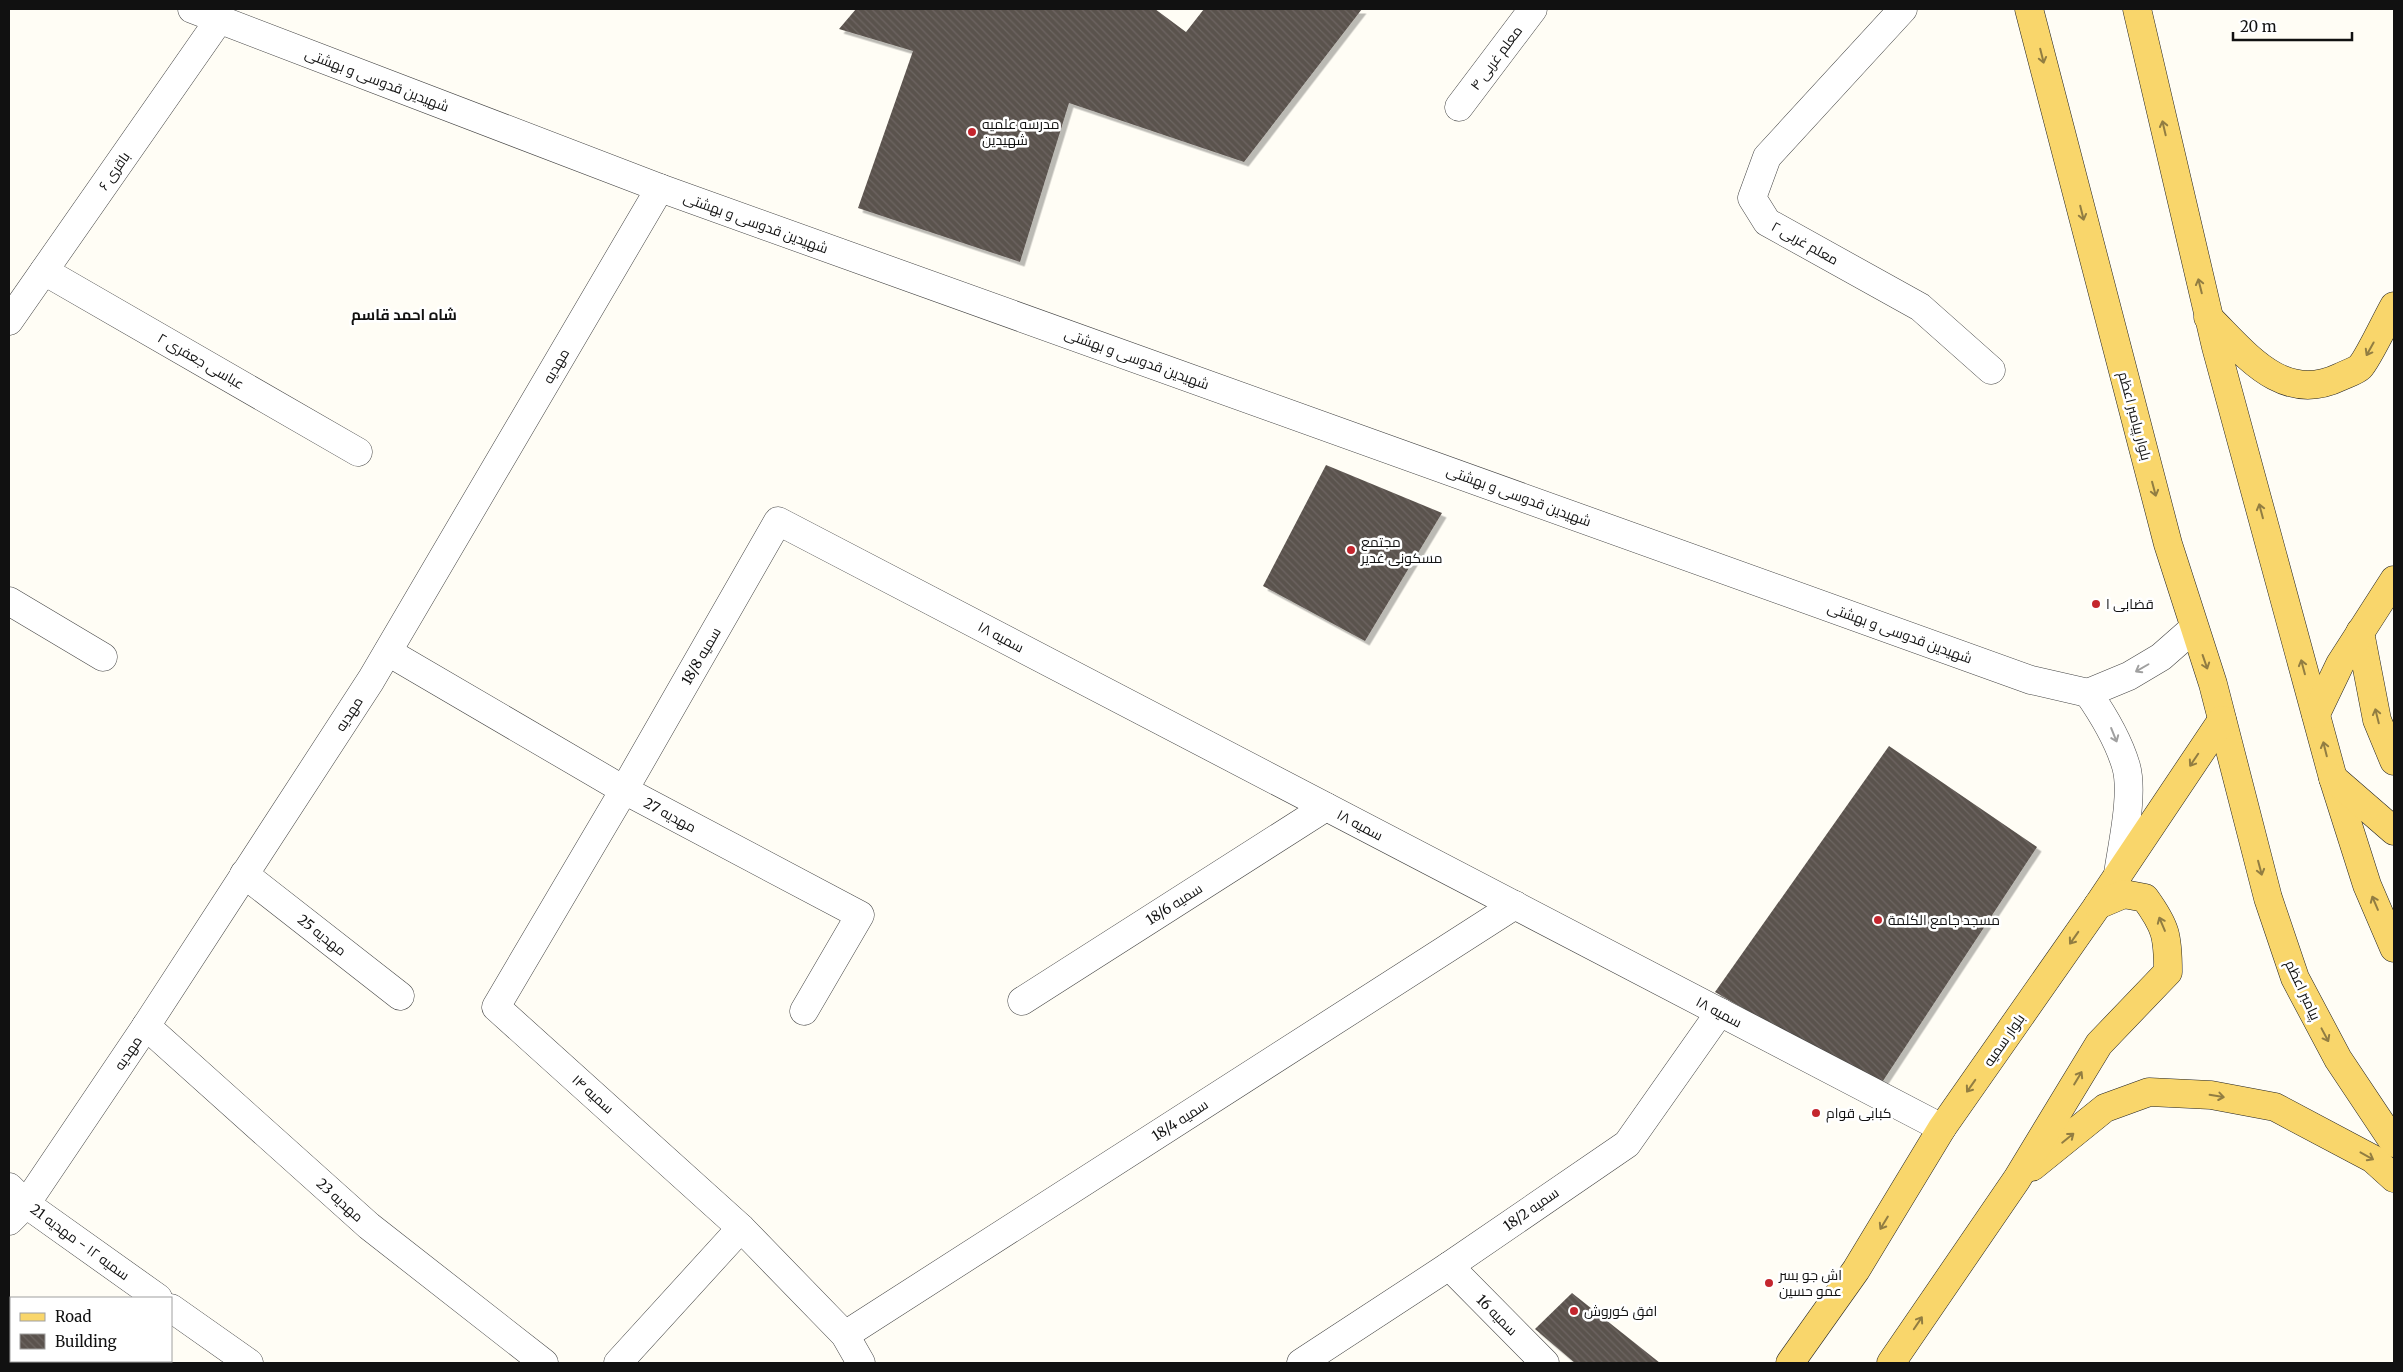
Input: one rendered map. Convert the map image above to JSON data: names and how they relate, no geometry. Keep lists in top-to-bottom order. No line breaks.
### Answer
{"streets":{"main road":["بلوار پیامبر اعظم","پیامبر اعظم","بلوار سمیه"],"street":["معلم غربی ۴","شهیدین قدوسی و بهشتی","۶ باقری","معلم غربی ۲","عباسی جعفری ۲","مهدیه","سمیه ۱۸","سمیه 18/8","مهدیه 27","سمیه 18/6","مهدیه 25","سمیه ۱۴","سمیه 18/4","مهدیه 23","سمیه 18/2","سمیه ۱۲ - مهدیه 21","سمیه 16"]},"crossings":[["شهیدین قدوسی و بهشتی","۶ باقری"],["شهیدین قدوسی و بهشتی","مهدیه"],["۶ باقری","عباسی جعفری ۲"],["مهدیه","مهدیه 27"],["مهدیه","مهدیه 25"],["مهدیه","مهدیه 23"],["مهدیه","سمیه ۱۲ - مهدیه 21"],["بلوار پیامبر اعظم","پیامبر اعظم"],["بلوار پیامبر اعظم","بلوار سمیه"],["سمیه ۱۸","سمیه 18/8"],["سمیه ۱۸","سمیه 18/6"],["سمیه ۱۸","بلوار سمیه"],["سمیه ۱۸","سمیه 18/4"],["سمیه ۱۸","سمیه 18/2"],["سمیه 18/8","مهدیه 27"],["سمیه 18/8","سمیه ۱۴"],["مهدیه 27","سمیه ۱۴"],["سمیه ۱۴","سمیه 18/4"],["سمیه 18/2","سمیه 16"]],"districts":["شاه احمد قاسم"],"places":["مدرسه علمیه شهیدین","مجتمع مسکونی غدیر","قضابی ا","مسجد جامع الکلمة","کبابی قوام","اش جو بسر عمو حسین","افق کوروش"],"legend":["Road","Building"],"scale_bar":"20 m"}
